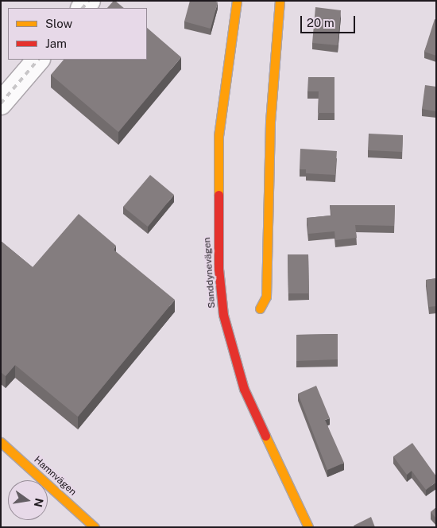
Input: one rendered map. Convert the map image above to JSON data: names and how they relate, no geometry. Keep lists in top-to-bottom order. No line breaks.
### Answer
{"streets":{"street":["Sanddynevägen","Hamnvägen"]},"legend":["Slow","Jam"],"scale_bar":"20 m","north":"right"}
